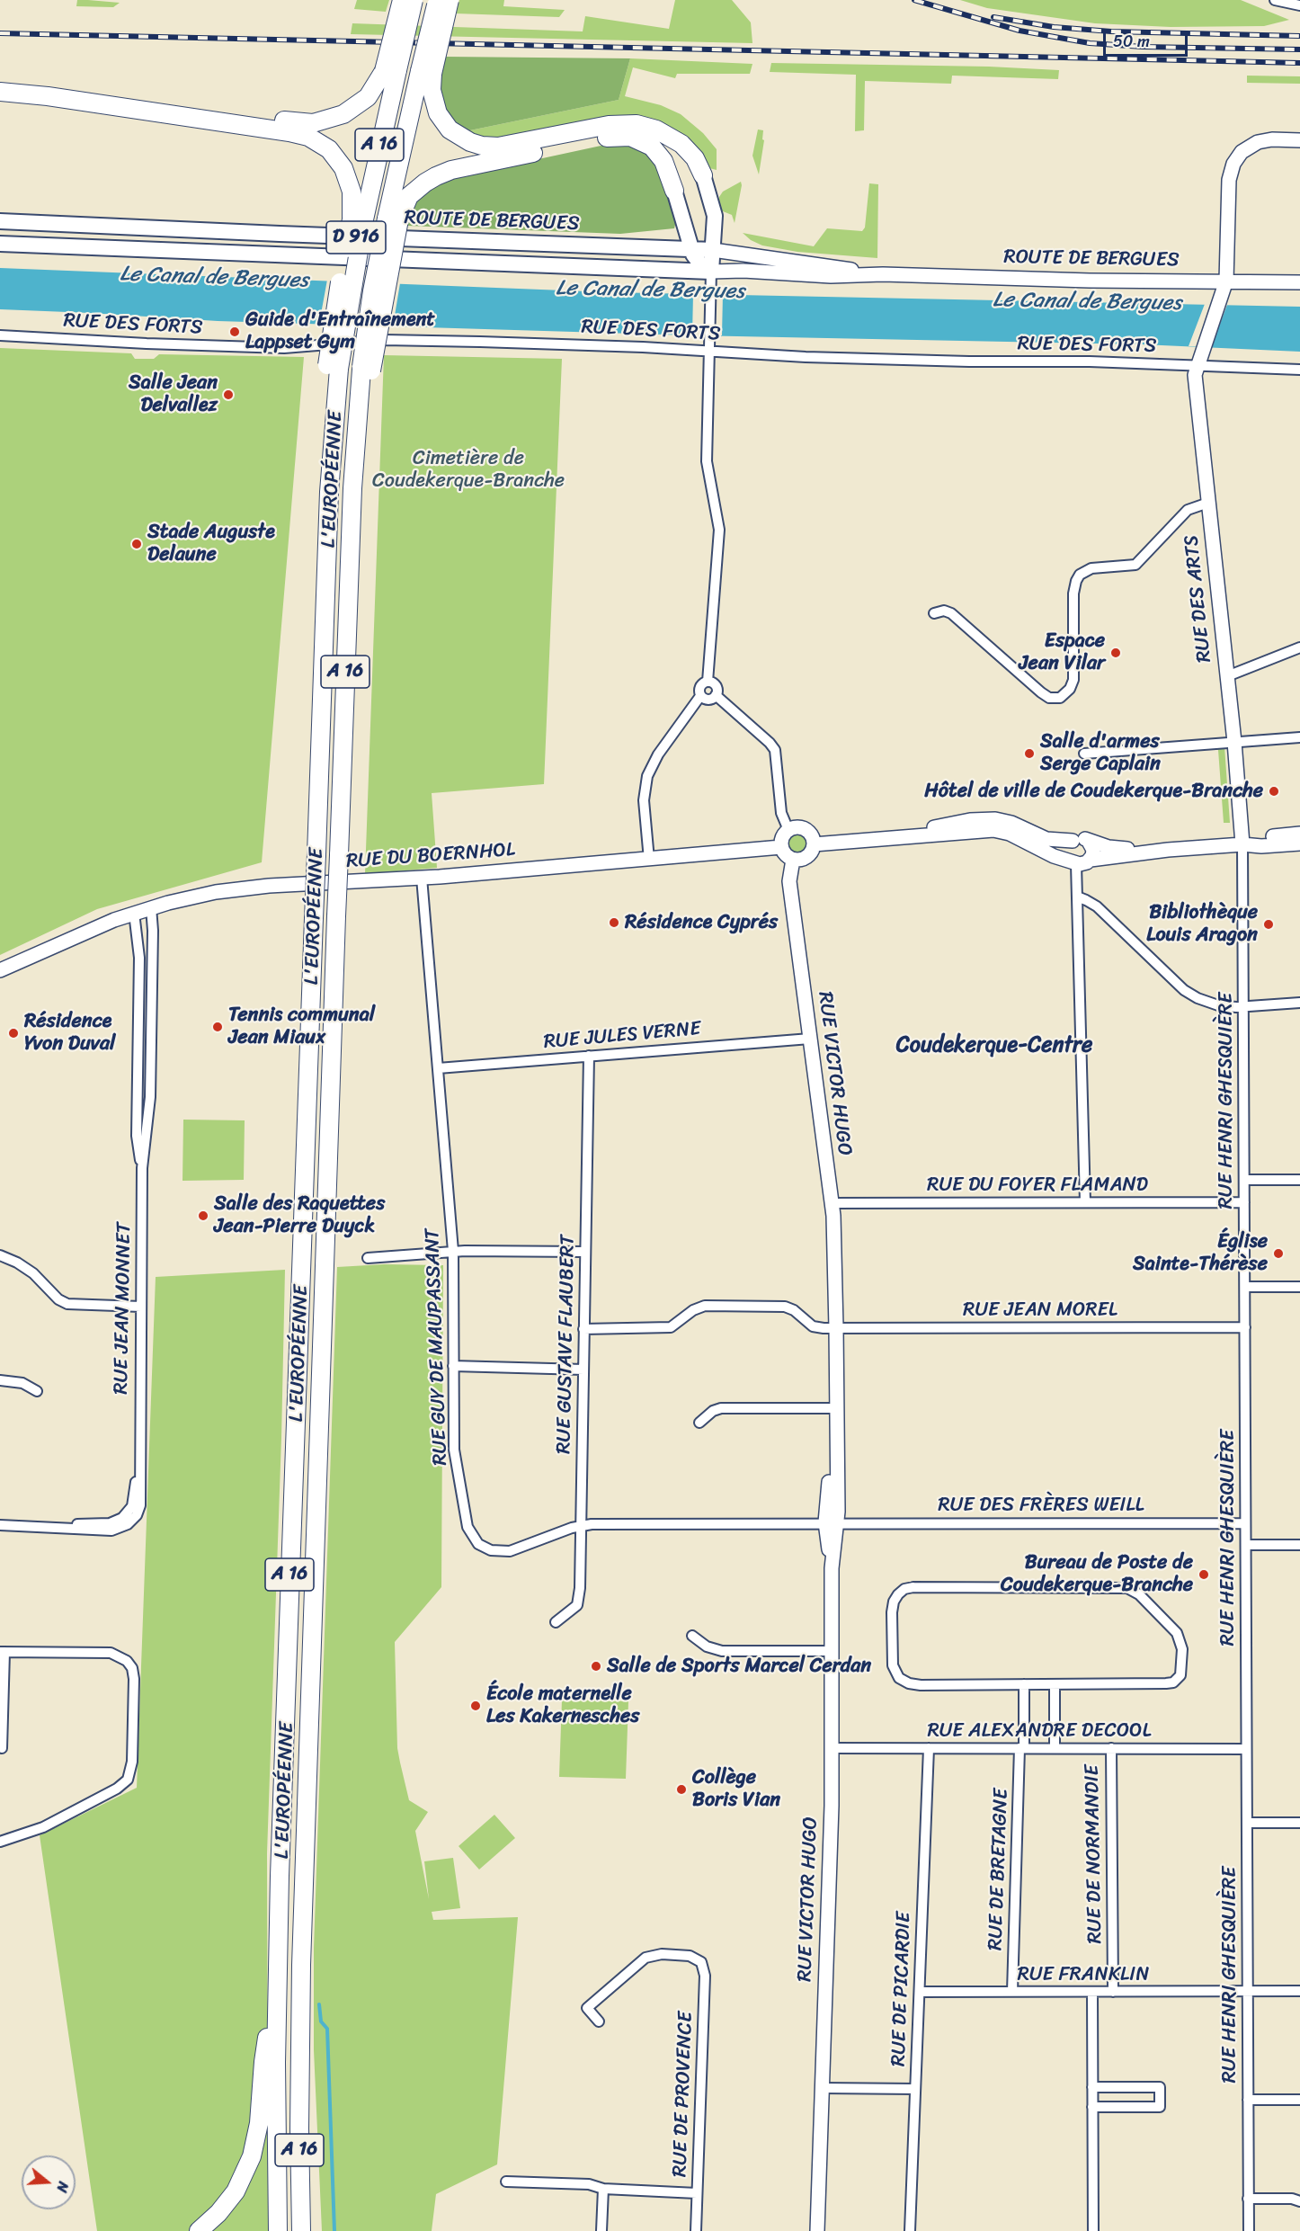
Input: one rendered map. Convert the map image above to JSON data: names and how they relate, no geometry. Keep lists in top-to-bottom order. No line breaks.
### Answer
{"streets":{"highway":["A 16","L'EUROPÉENNE"],"main road":["ROUTE DE BERGUES","D 916"],"street":["RUE DES FORTS","RUE DES ARTS","RUE DU BOERNHOL","RUE JULES VERNE","RUE VICTOR HUGO","RUE HENRI GHESQUIÈRE","RUE DU FOYER FLAMAND","RUE JEAN MONNET","RUE JEAN MOREL","RUE GUSTAVE FLAUBERT","RUE GUY DE MAUPASSANT","RUE DES FRÈRES WEILL","RUE ALEXANDRE DECOOL","RUE DE NORMANDIE","RUE DE BRETAGNE","RUE FRANKLIN","RUE DE PICARDIE","RUE DE PROVENCE"]},"crossings":[["A 16","L'EUROPÉENNE"],["ROUTE DE BERGUES","RUE DES ARTS"],["RUE DES FORTS","RUE DES ARTS"],["RUE DES ARTS","RUE HENRI GHESQUIÈRE"],["RUE DU BOERNHOL","RUE VICTOR HUGO"],["RUE DU BOERNHOL","RUE JEAN MONNET"],["RUE DU BOERNHOL","RUE GUY DE MAUPASSANT"],["RUE JULES VERNE","RUE VICTOR HUGO"],["RUE JULES VERNE","RUE GUSTAVE FLAUBERT"],["RUE JULES VERNE","RUE GUY DE MAUPASSANT"],["RUE VICTOR HUGO","RUE DU FOYER FLAMAND"],["RUE VICTOR HUGO","RUE JEAN MOREL"],["RUE VICTOR HUGO","RUE GUY DE MAUPASSANT"],["RUE VICTOR HUGO","RUE DES FRÈRES WEILL"],["RUE VICTOR HUGO","RUE ALEXANDRE DECOOL"],["RUE HENRI GHESQUIÈRE","RUE DU FOYER FLAMAND"],["RUE HENRI GHESQUIÈRE","RUE JEAN MOREL"],["RUE HENRI GHESQUIÈRE","RUE DES FRÈRES WEILL"],["RUE HENRI GHESQUIÈRE","RUE ALEXANDRE DECOOL"],["RUE HENRI GHESQUIÈRE","RUE FRANKLIN"],["RUE JEAN MOREL","RUE GUSTAVE FLAUBERT"],["RUE GUSTAVE FLAUBERT","RUE GUY DE MAUPASSANT"],["RUE GUY DE MAUPASSANT","RUE DES FRÈRES WEILL"],["RUE ALEXANDRE DECOOL","RUE DE NORMANDIE"],["RUE ALEXANDRE DECOOL","RUE DE BRETAGNE"],["RUE ALEXANDRE DECOOL","RUE DE PICARDIE"],["RUE DE NORMANDIE","RUE FRANKLIN"],["RUE DE BRETAGNE","RUE FRANKLIN"],["RUE FRANKLIN","RUE DE PICARDIE"]],"districts":["Coudekerque-Centre"],"water":["Le Canal de Bergues"],"parks":["Cimetière de Coudekerque-Branche"],"places":["Guide d'Entraînement Lappset Gym","Salle Jean Delvallez","Stade Auguste Delaune","Espace Jean Vilar","Salle d'armes Serge Caplain","Hôtel de ville de Coudekerque-Branche","Résidence Cyprés","Bibliothèque Louis Aragon","Tennis communal Jean Miaux","Résidence Yvon Duval","Salle des Raquettes Jean-Pierre Duyck","Église Sainte-Thérèse","Bureau de Poste de Coudekerque-Branche","Salle de Sports Marcel Cerdan","École maternelle Les Kakernesches","Collège Boris Vian"],"scale_bar":"50 m","north":"right"}
